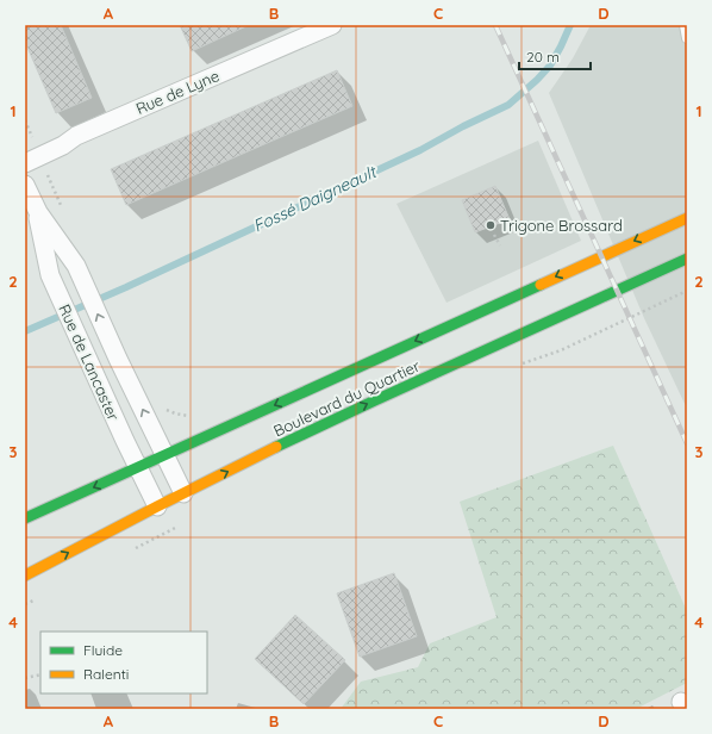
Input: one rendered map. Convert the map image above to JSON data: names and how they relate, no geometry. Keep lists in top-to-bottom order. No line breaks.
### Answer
{"streets":{"main road":["Boulevard du Quartier"],"street":["Rue de Lyne","Rue de Lancaster"]},"crossings":[["Rue de Lancaster","Boulevard du Quartier"]],"water":["Fossé Daigneault"],"places":["Trigone Brossard"],"legend":["Fluide","Ralenti"],"scale_bar":"20 m","grid":{"columns":["A","B","C","D"],"rows":["1","2","3","4"]}}
